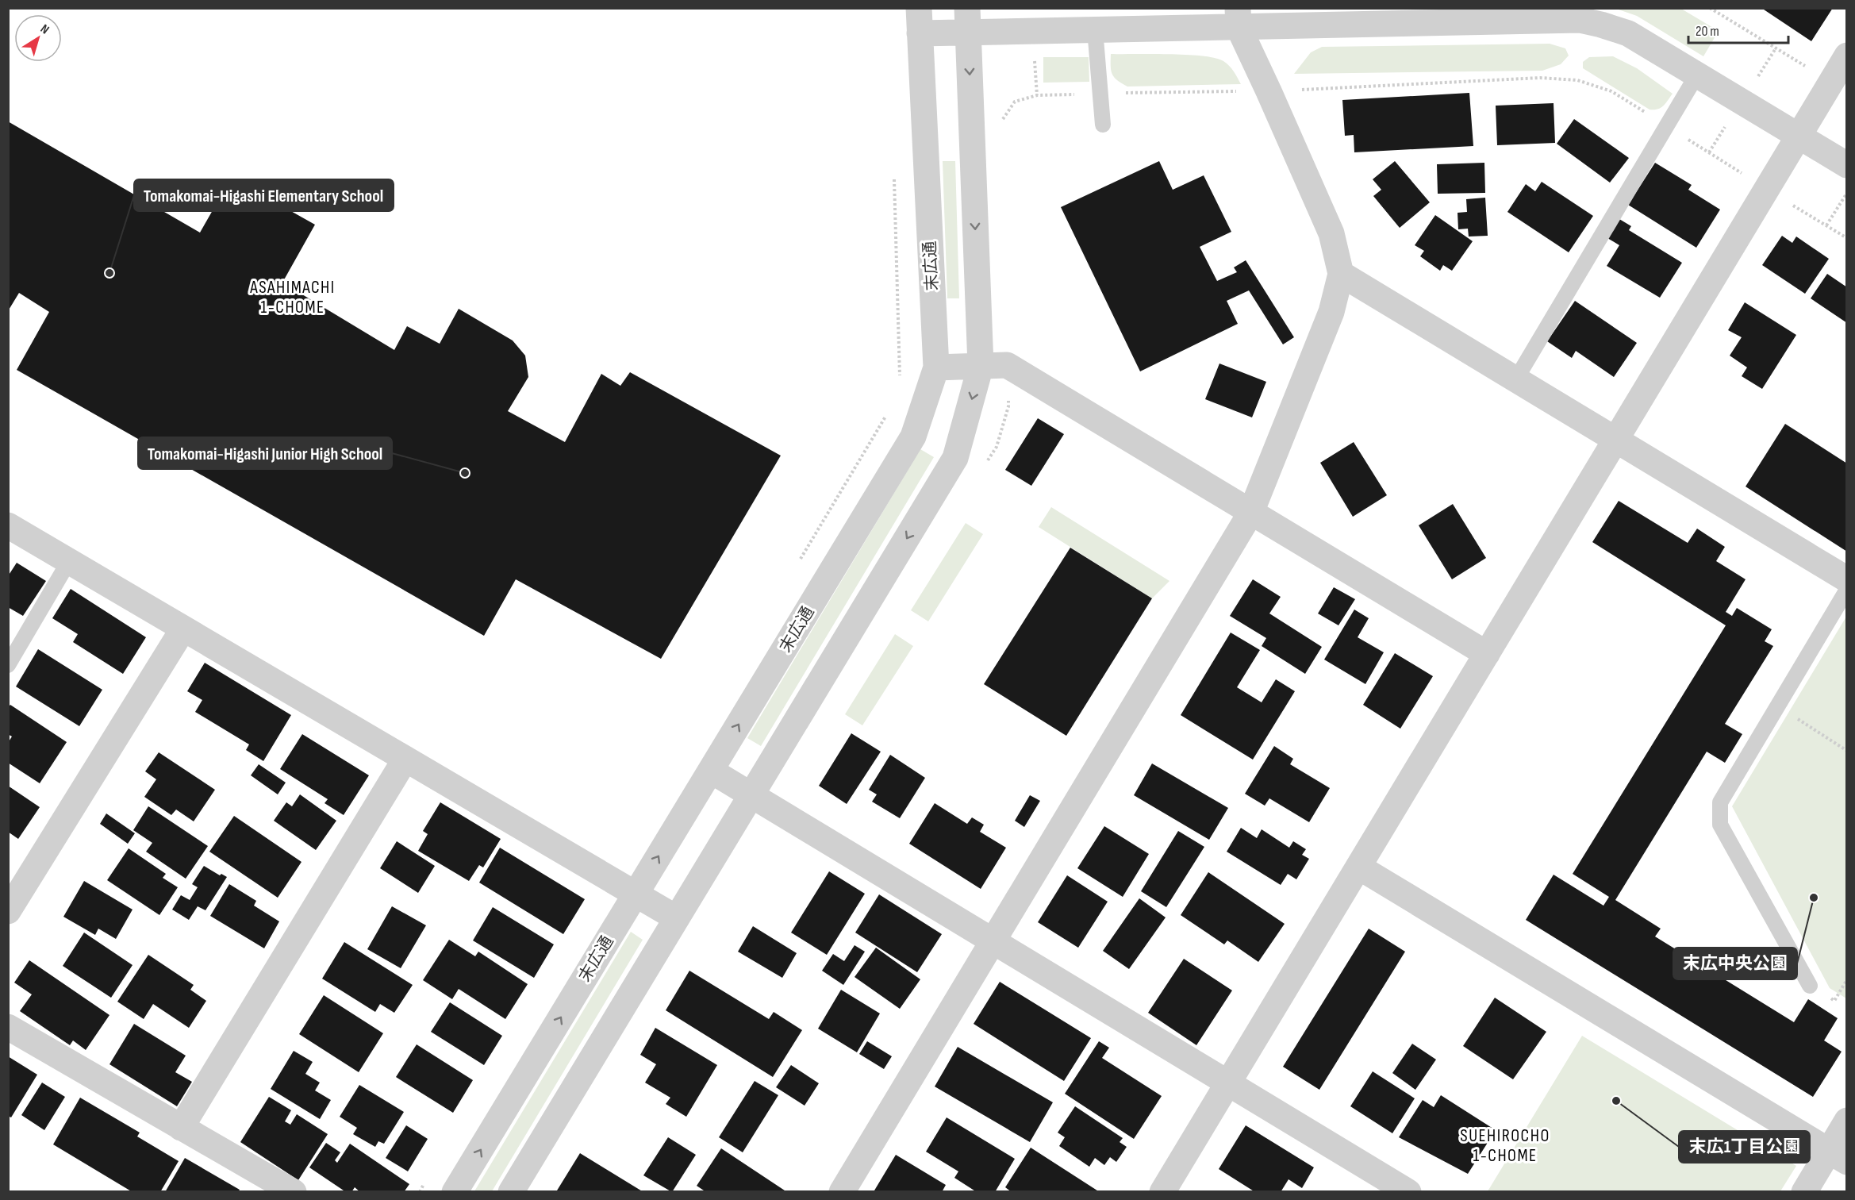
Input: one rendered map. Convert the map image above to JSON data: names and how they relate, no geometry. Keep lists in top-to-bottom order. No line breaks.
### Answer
{"streets":{"street":["末広通"]},"districts":["ASAHIMACHI 1-CHOME","SUEHIROCHO 1-CHOME"],"places":["Tomakomai-Higashi Elementary School","Tomakomai-Higashi Junior High School","末広中央公園","末広1丁目公園"],"scale_bar":"20 m","north":"top right"}
